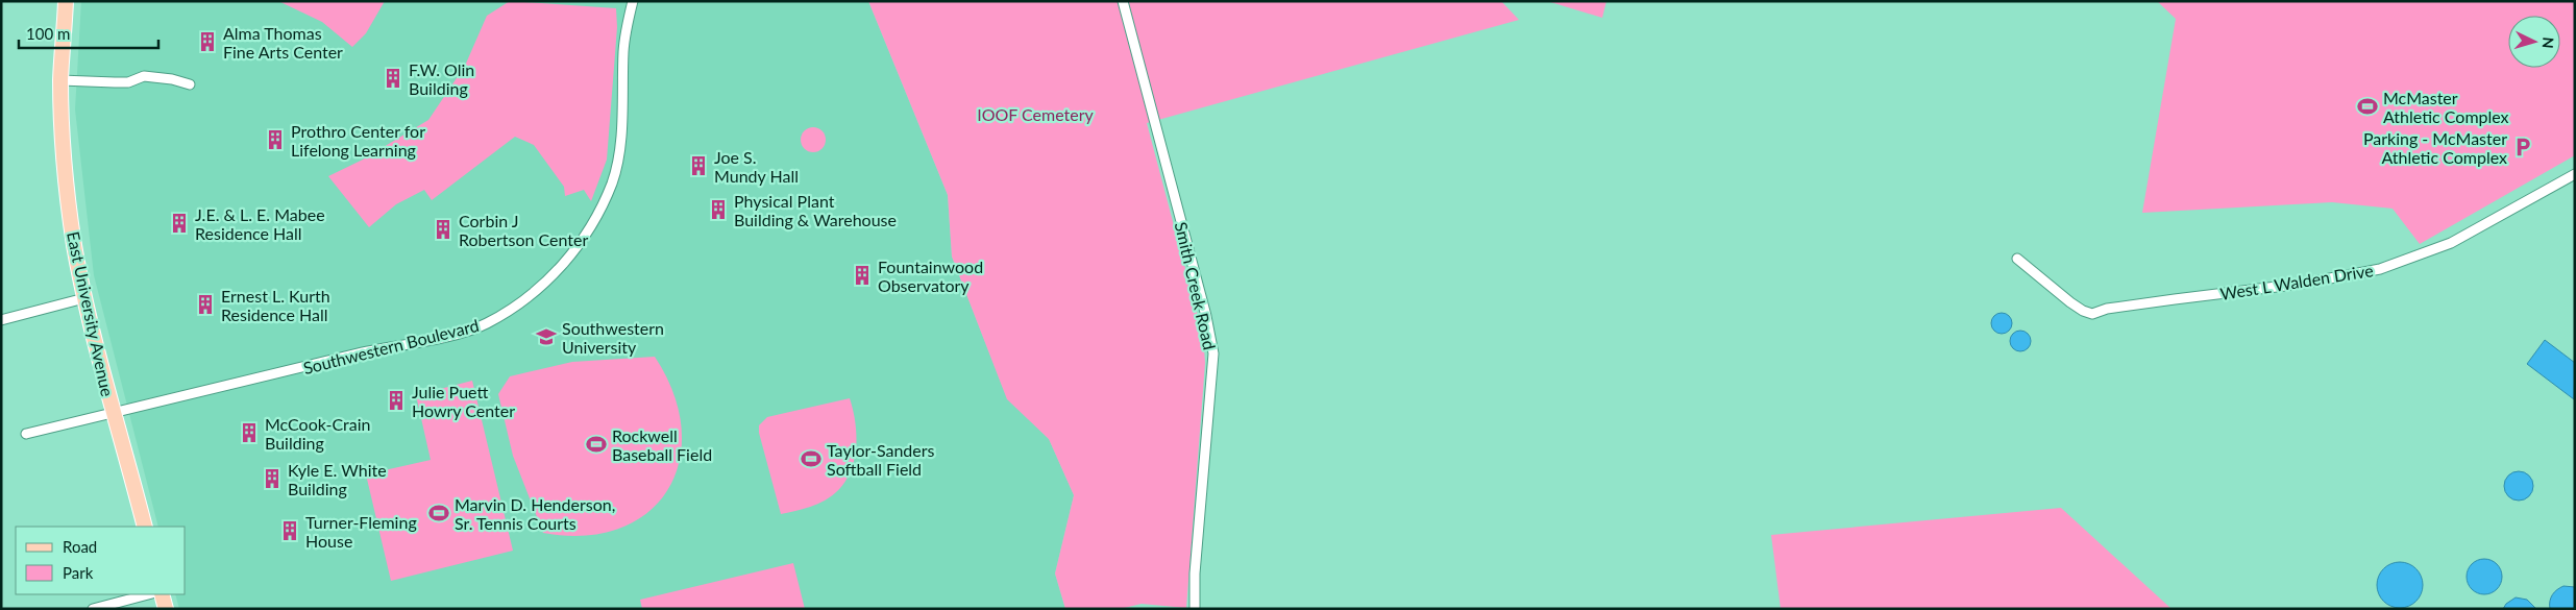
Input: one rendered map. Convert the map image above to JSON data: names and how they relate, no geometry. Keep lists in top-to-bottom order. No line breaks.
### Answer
{"streets":{"main road":["East University Avenue"],"street":["West L Walden Drive","Smith Creek Road","Southwestern Boulevard"]},"crossings":[["East University Avenue","Southwestern Boulevard"]],"parks":["IOOF Cemetery"],"places":{"building":["Alma Thomas Fine Arts Center","F.W. Olin Building","Prothro Center for Lifelong Learning","Joe S. Mundy Hall","Physical Plant Building & Warehouse","J.E. & L. E. Mabee Residence Hall","Corbin J Robertson Center","Fountainwood Observatory","Ernest L. Kurth Residence Hall","Julie Puett Howry Center","McCook-Crain Building","Kyle E. White Building","Turner-Fleming House"],"sports":["McMaster Athletic Complex","Rockwell Baseball Field","Taylor-Sanders Softball Field","Marvin D. Henderson, Sr. Tennis Courts"],"parking":["Parking - McMaster Athletic Complex"],"school or university":["Southwestern University"]},"legend":["Road","Park"],"scale_bar":"100 m","north":"right"}
